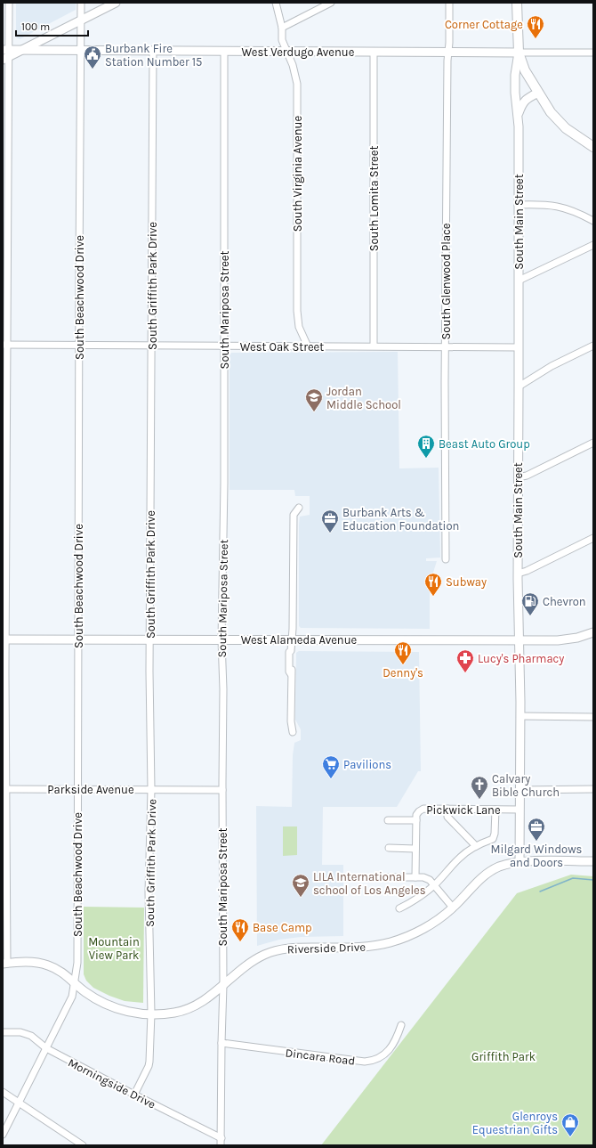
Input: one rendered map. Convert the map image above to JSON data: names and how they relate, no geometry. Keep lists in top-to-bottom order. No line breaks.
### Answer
{"streets":{"main road":["West Verdugo Avenue","South Main Street","West Alameda Avenue","Riverside Drive"],"street":["South Virginia Avenue","South Lomita Street","South Glenwood Place","South Griffith Park Drive","South Beachwood Drive","South Mariposa Street","West Oak Street","Parkside Avenue","Pickwick Lane","Dincara Road","Morningside Drive"]},"crossings":[["West Verdugo Avenue","South Virginia Avenue"],["West Verdugo Avenue","South Lomita Street"],["West Verdugo Avenue","South Main Street"],["West Verdugo Avenue","South Glenwood Place"],["West Verdugo Avenue","South Griffith Park Drive"],["West Verdugo Avenue","South Beachwood Drive"],["West Verdugo Avenue","South Mariposa Street"],["South Virginia Avenue","West Oak Street"],["South Lomita Street","West Oak Street"],["South Main Street","West Oak Street"],["South Main Street","West Alameda Avenue"],["South Main Street","Pickwick Lane"],["South Main Street","Riverside Drive"],["South Glenwood Place","West Oak Street"],["South Griffith Park Drive","West Oak Street"],["South Griffith Park Drive","West Alameda Avenue"],["South Griffith Park Drive","Parkside Avenue"],["South Griffith Park Drive","Riverside Drive"],["South Griffith Park Drive","Morningside Drive"],["South Beachwood Drive","West Oak Street"],["South Beachwood Drive","West Alameda Avenue"],["South Beachwood Drive","Parkside Avenue"],["South Beachwood Drive","Riverside Drive"],["South Beachwood Drive","Morningside Drive"],["South Mariposa Street","West Oak Street"],["South Mariposa Street","West Alameda Avenue"],["South Mariposa Street","Parkside Avenue"],["South Mariposa Street","Riverside Drive"],["South Mariposa Street","Dincara Road"],["South Mariposa Street","Morningside Drive"]],"parks":["Mountain View Park","Griffith Park"],"places":{"restaurant":["Corner Cottage","Subway","Denny's","Base Camp"],"public building":["Burbank Fire Station Number 15"],"school or university":["Jordan Middle School","LILA International school of Los Angeles"],"building":["Beast Auto Group"],"office":["Burbank Arts & Education Foundation","Milgard Windows and Doors"],"fuel station":["Chevron"],"pharmacy":["Lucy's Pharmacy"],"supermarket":["Pavilions"],"church":["Calvary Bible Church"],"shop":["Glenroys Equestrian Gifts"]},"scale_bar":"100 m"}
